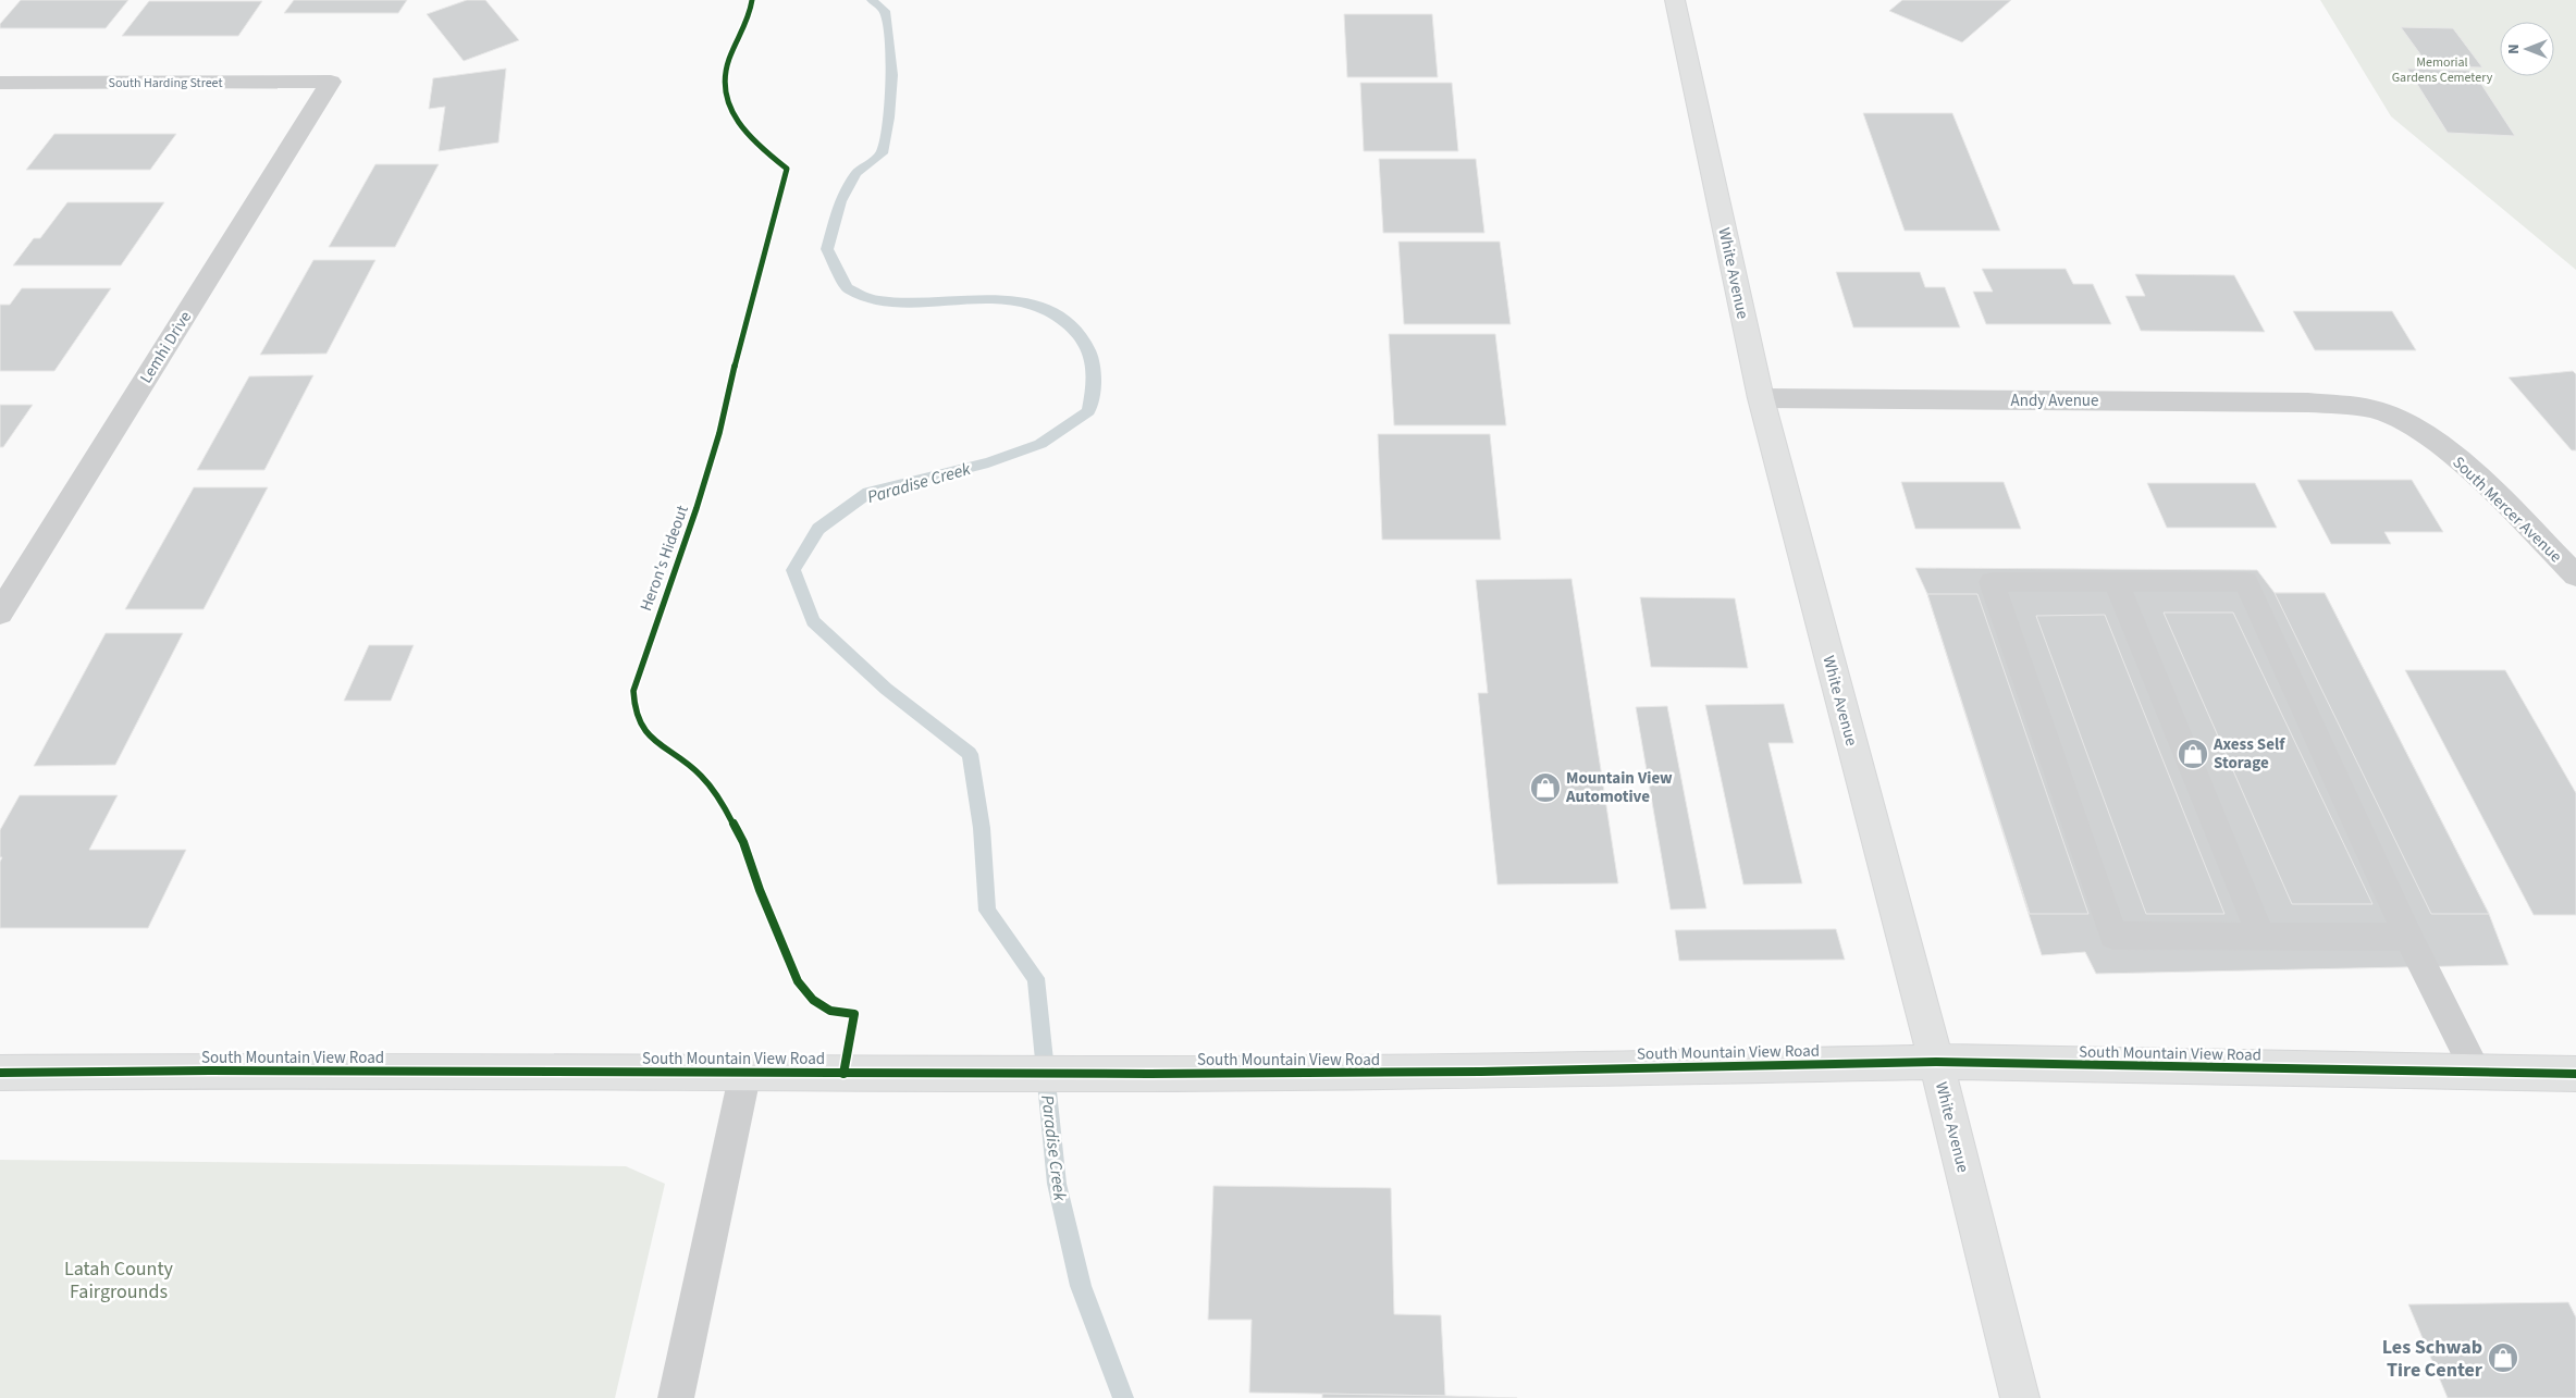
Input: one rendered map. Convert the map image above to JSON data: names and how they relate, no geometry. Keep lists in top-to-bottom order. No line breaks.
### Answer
{"streets":{"street":["South Harding Street","White Avenue","Lemhi Drive","Andy Avenue","South Mercer Avenue","South Mountain View Road"],"cycle path":["Heron's Hideout"]},"crossings":[["South Harding Street","Lemhi Drive"],["White Avenue","Andy Avenue"],["White Avenue","South Mountain View Road"],["Andy Avenue","South Mercer Avenue"]],"water":["Paradise Creek"],"parks":["Memorial Gardens Cemetery","Latah County Fairgrounds"],"places":{"shop":["Axess Self Storage","Mountain View Automotive","Les Schwab Tire Center"]},"north":"left"}
